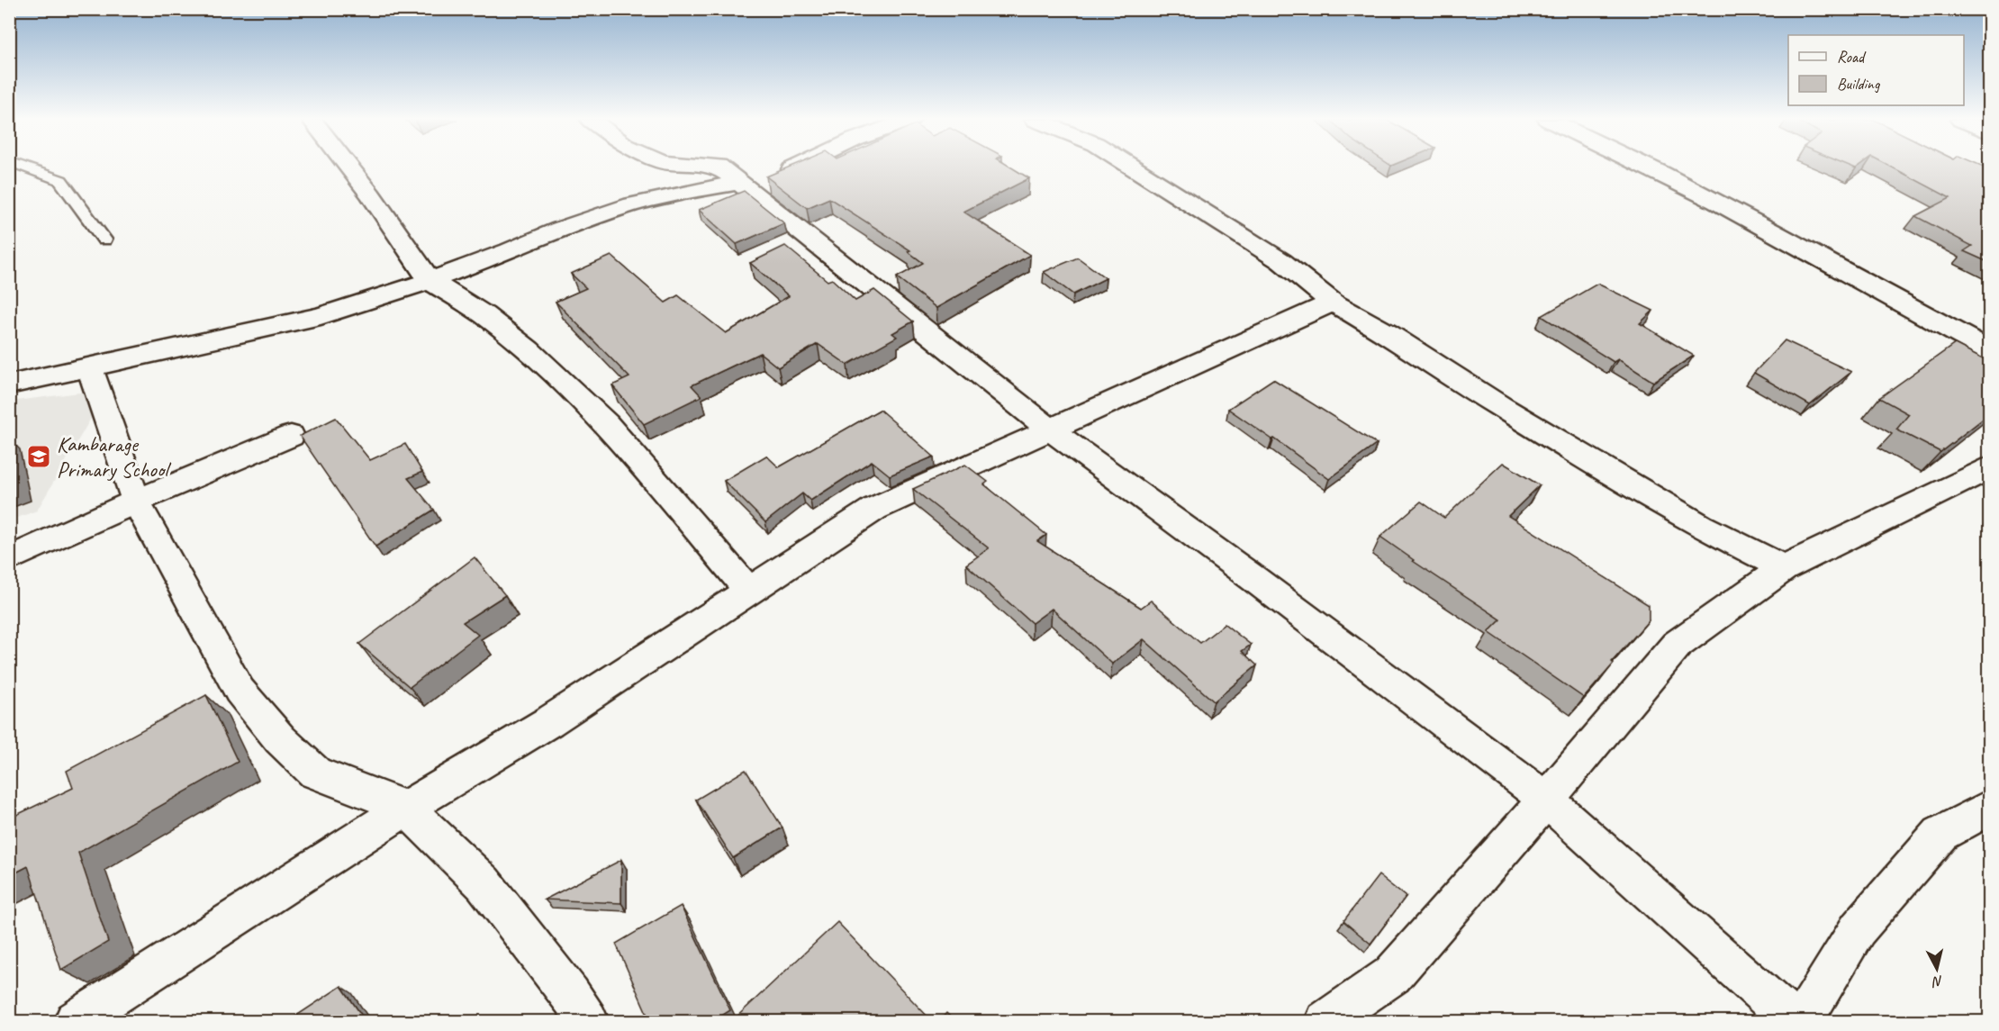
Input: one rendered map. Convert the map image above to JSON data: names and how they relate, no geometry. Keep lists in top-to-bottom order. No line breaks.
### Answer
{"places":{"school or university":["Kambarage Primary School"]},"legend":["Road","Building"],"north":"bottom"}
